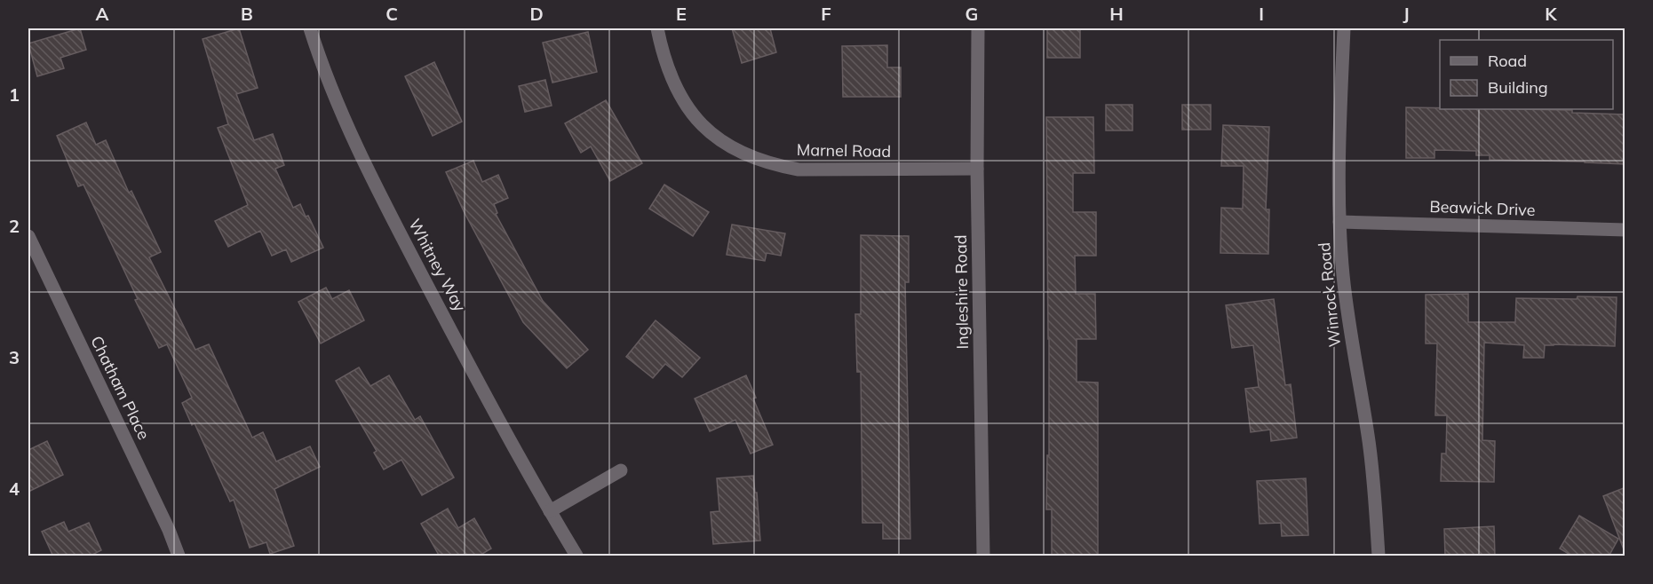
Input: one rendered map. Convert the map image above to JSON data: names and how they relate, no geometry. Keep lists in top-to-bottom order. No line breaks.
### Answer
{"streets":{"street":["Marnel Road","Beawick Drive","Whitney Way","Ingleshire Road","Winrock Road","Chatham Place"]},"crossings":[["Marnel Road","Ingleshire Road"],["Beawick Drive","Winrock Road"]],"legend":["Road","Building"],"grid":{"columns":["A","B","C","D","E","F","G","H","I","J","K"],"rows":["1","2","3","4"]}}
